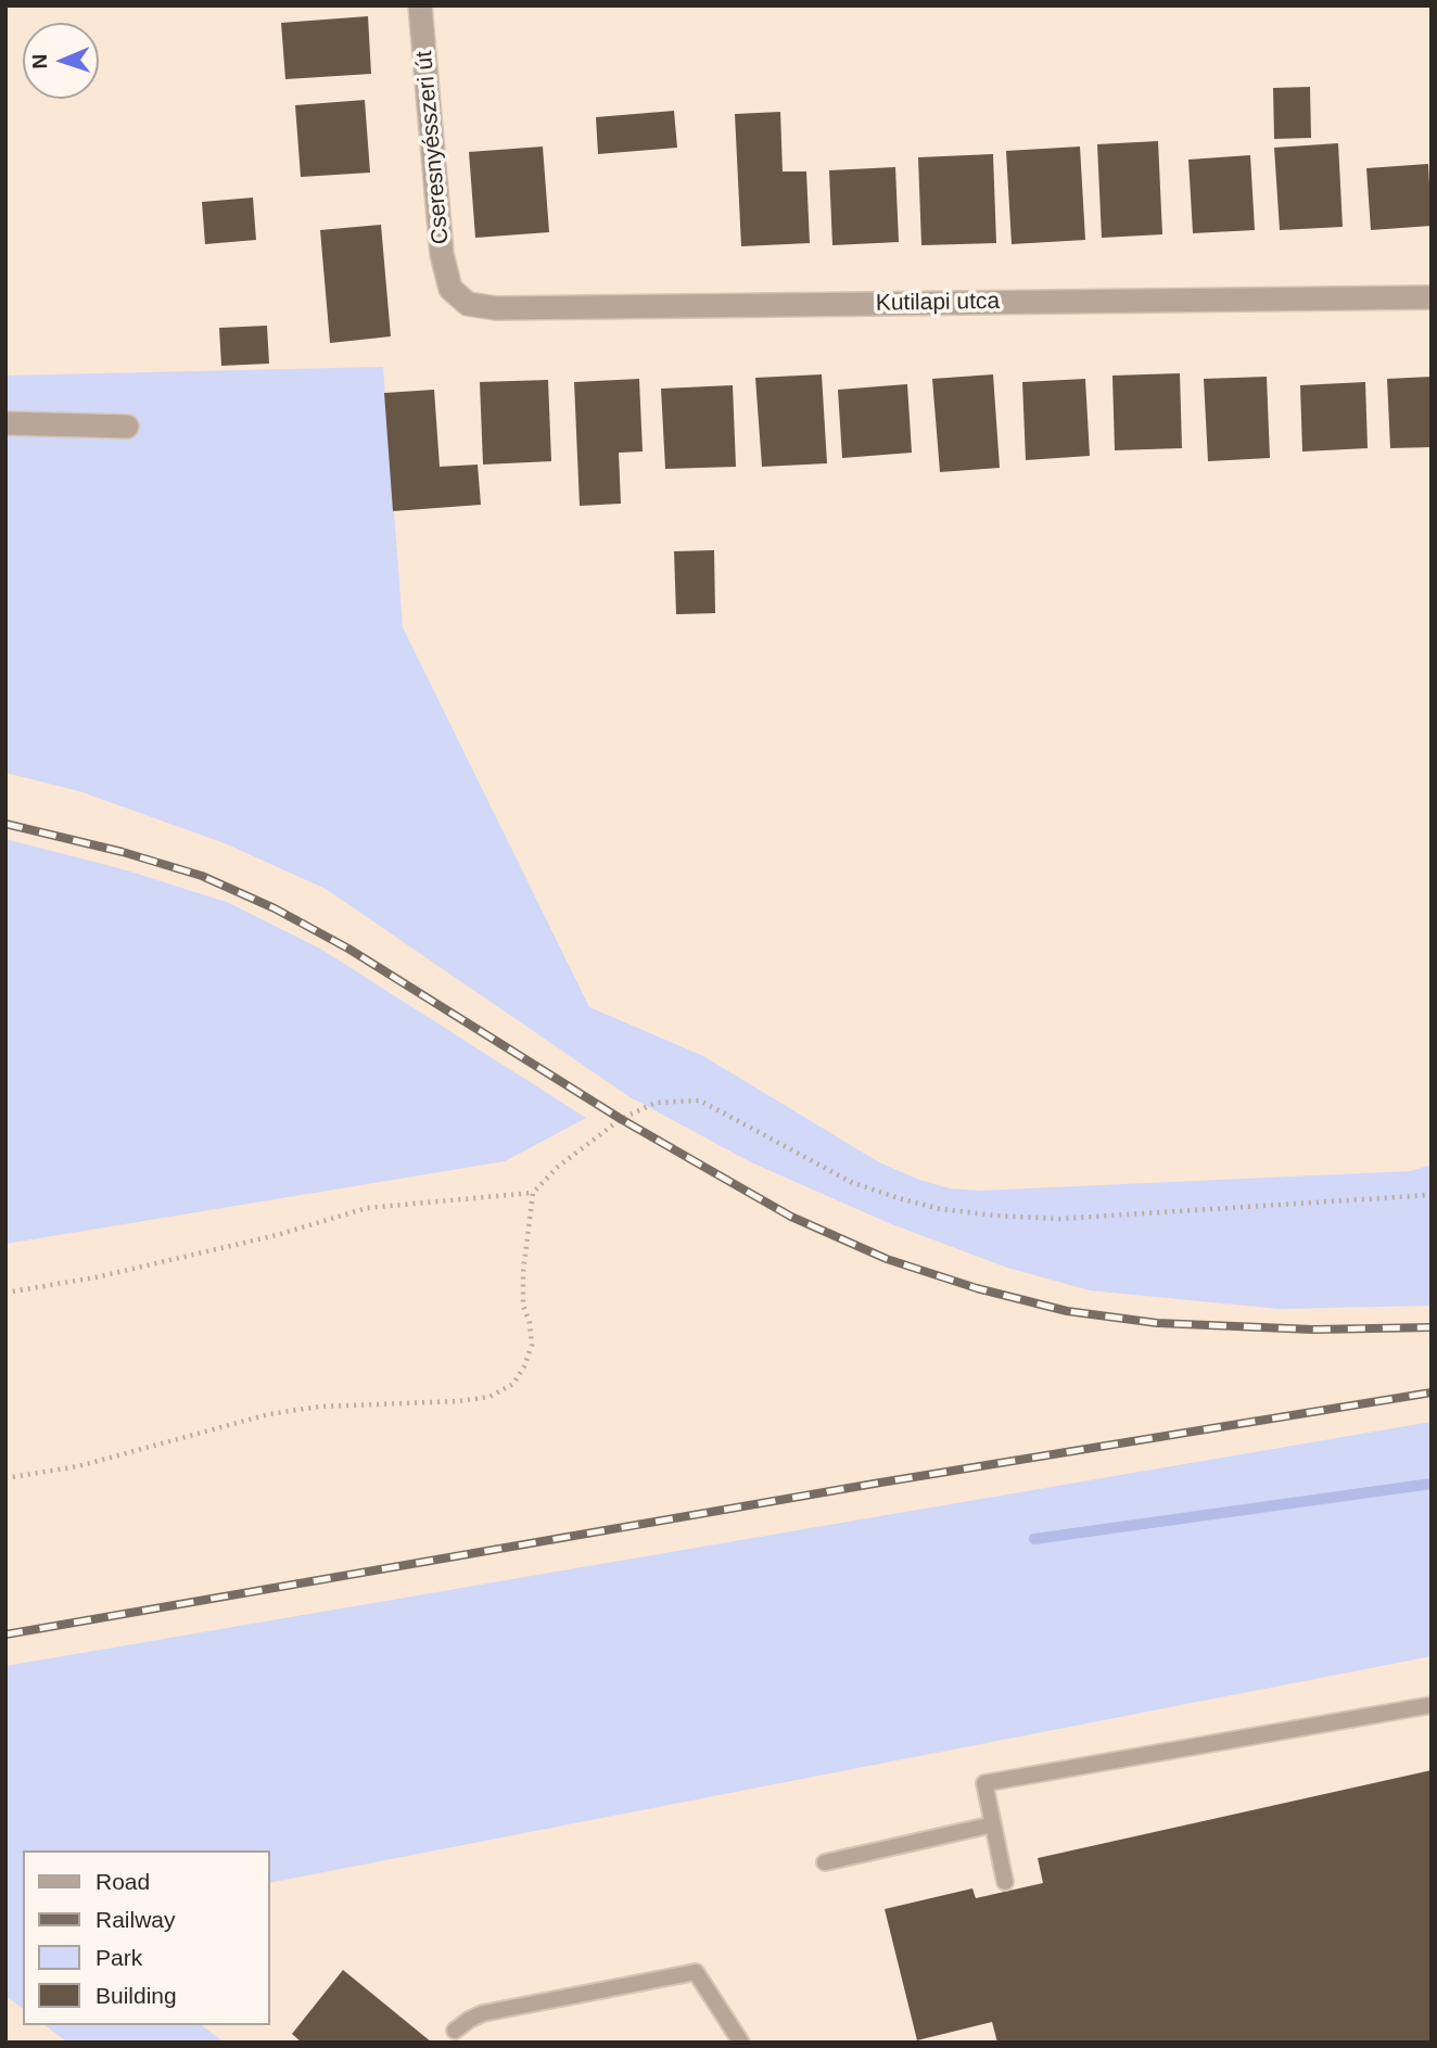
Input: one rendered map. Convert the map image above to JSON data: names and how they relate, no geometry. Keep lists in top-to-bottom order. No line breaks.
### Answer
{"streets":{"street":["Cseresnyésszeri út","Kutilapi utca"]},"crossings":[["Cseresnyésszeri út","Kutilapi utca"]],"legend":["Road","Railway","Park","Building"],"north":"left"}
